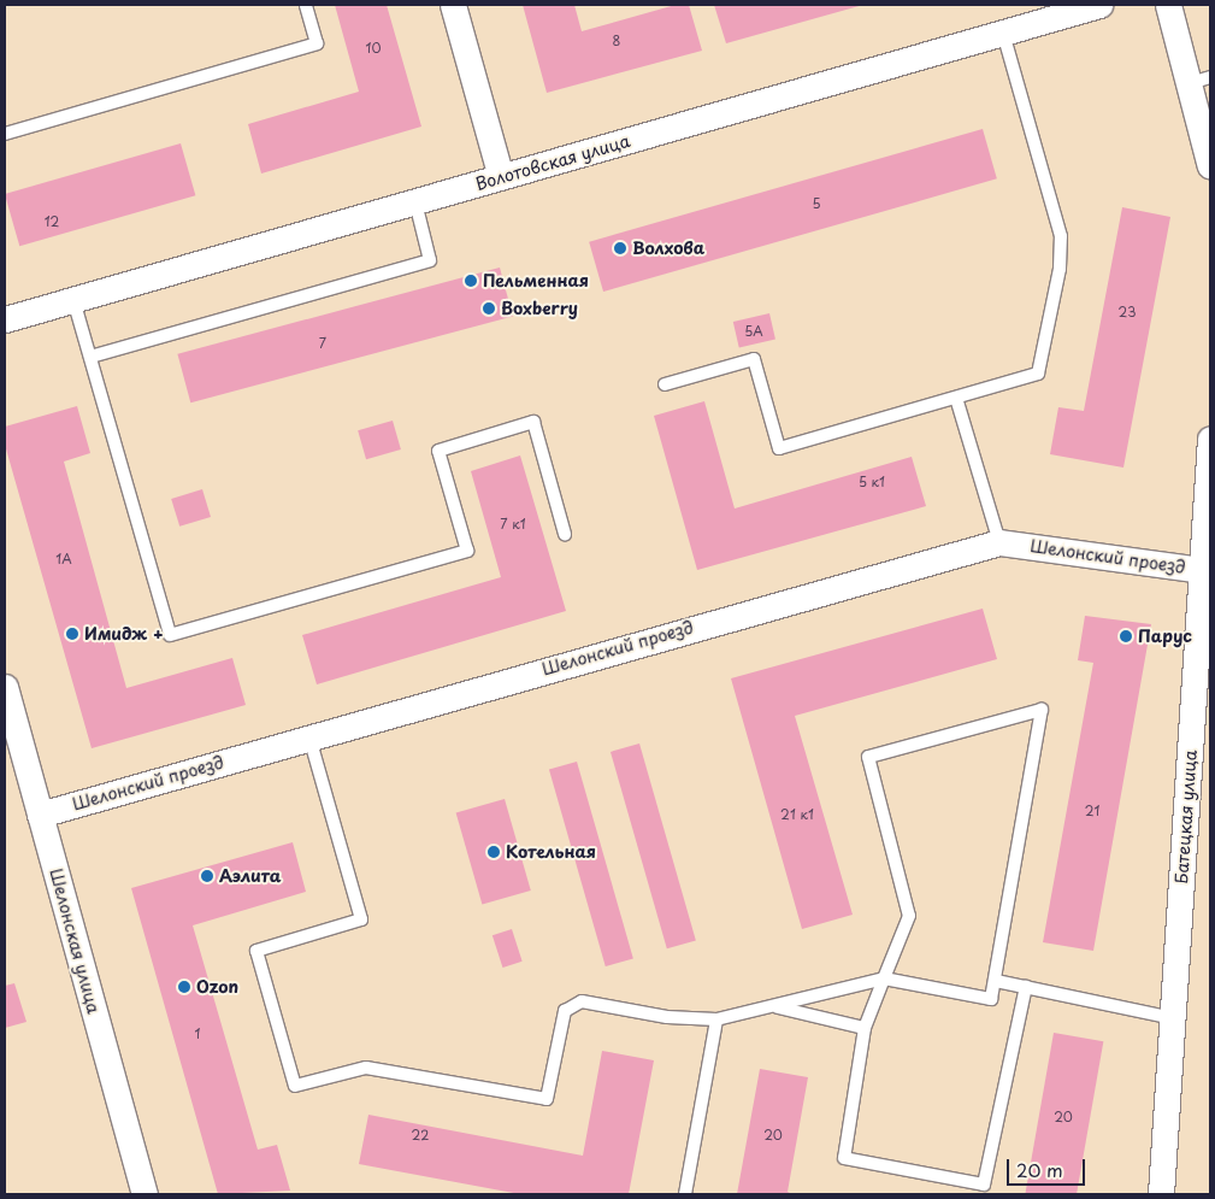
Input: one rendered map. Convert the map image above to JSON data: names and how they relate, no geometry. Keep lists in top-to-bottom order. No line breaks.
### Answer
{"streets":{"street":["Волотовская улица","Шелонский проезд","Батецкая улица","Шелонская улица"]},"crossings":[["Шелонский проезд","Батецкая улица"],["Шелонский проезд","Шелонская улица"]],"places":["Волхова","Пельменная","Boxberry","Имидж +","Парус","Котельная","Аэлита","Ozon"],"house_numbers":["8","10","5","12","23","5А","7","5 к1","7 к1","1А","21","21 к1","1","20","22","20"],"scale_bar":"20 m"}
